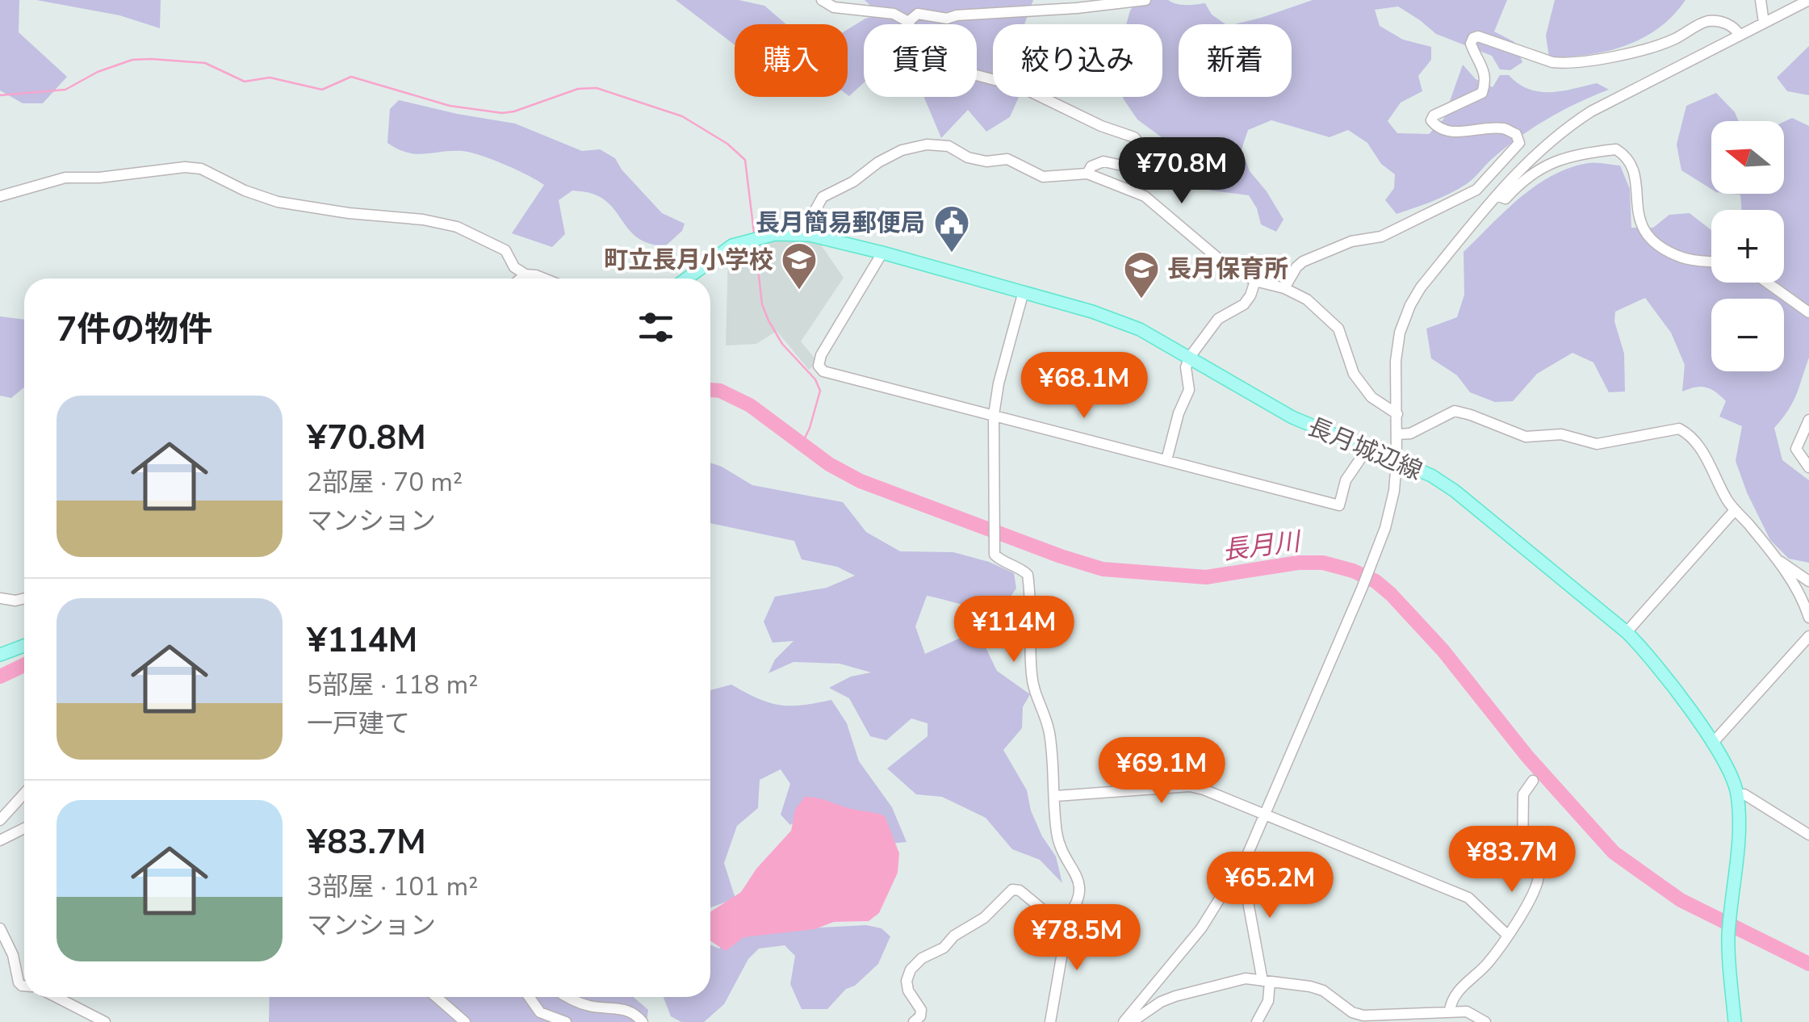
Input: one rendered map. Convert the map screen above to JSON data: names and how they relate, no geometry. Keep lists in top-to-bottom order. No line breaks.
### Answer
{"streets":{"main road":["長月城辺線"]},"water":["長月川"],"places":{"public building":["長月簡易郵便局"],"school or university":["町立長月小学校","長月保育所"]},"north":"left","page":{"chip":["購入","賃貸","絞り込み","新着"],"map_buttons":["+","−"],"price":["¥70.8M","¥68.1M","¥114M","¥69.1M","¥83.7M","¥65.2M","¥78.5M"],"heading":"7件の物件","list":[{"name":"¥70.8M","note":"2部屋 · 70 m² · マンション"},{"name":"¥114M","note":"5部屋 · 118 m² · 一戸建て"},{"name":"¥83.7M","note":"3部屋 · 101 m² · マンション"}]}}
